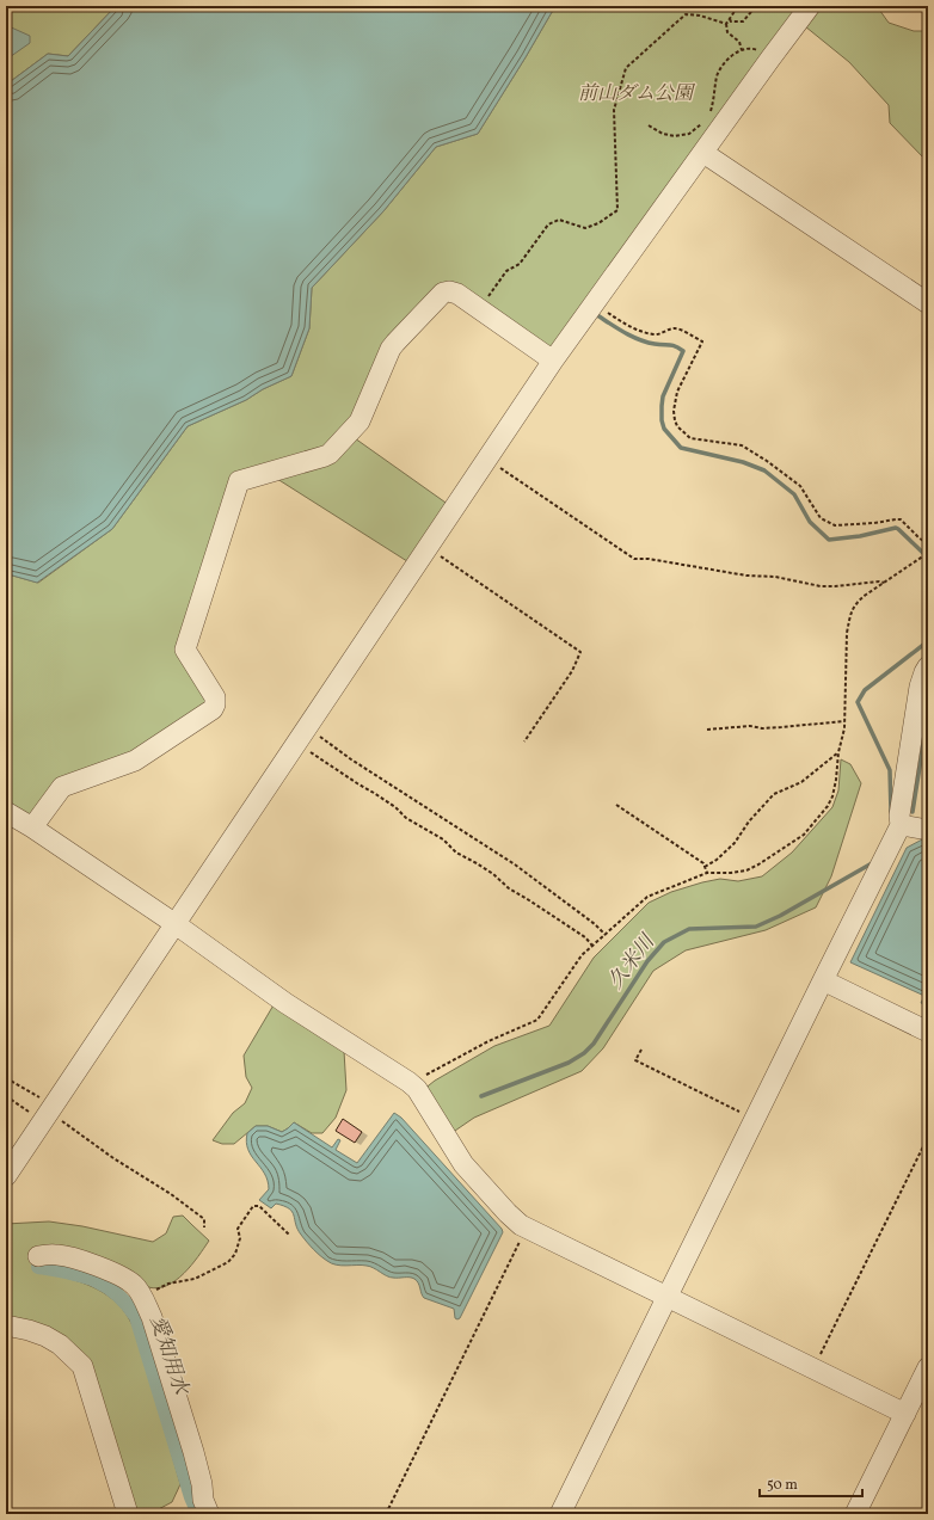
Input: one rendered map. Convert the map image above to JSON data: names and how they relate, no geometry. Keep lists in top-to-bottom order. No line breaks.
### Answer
{"water":["久米川","愛知用水"],"parks":["前山ダム公園"],"scale_bar":"50 m"}
